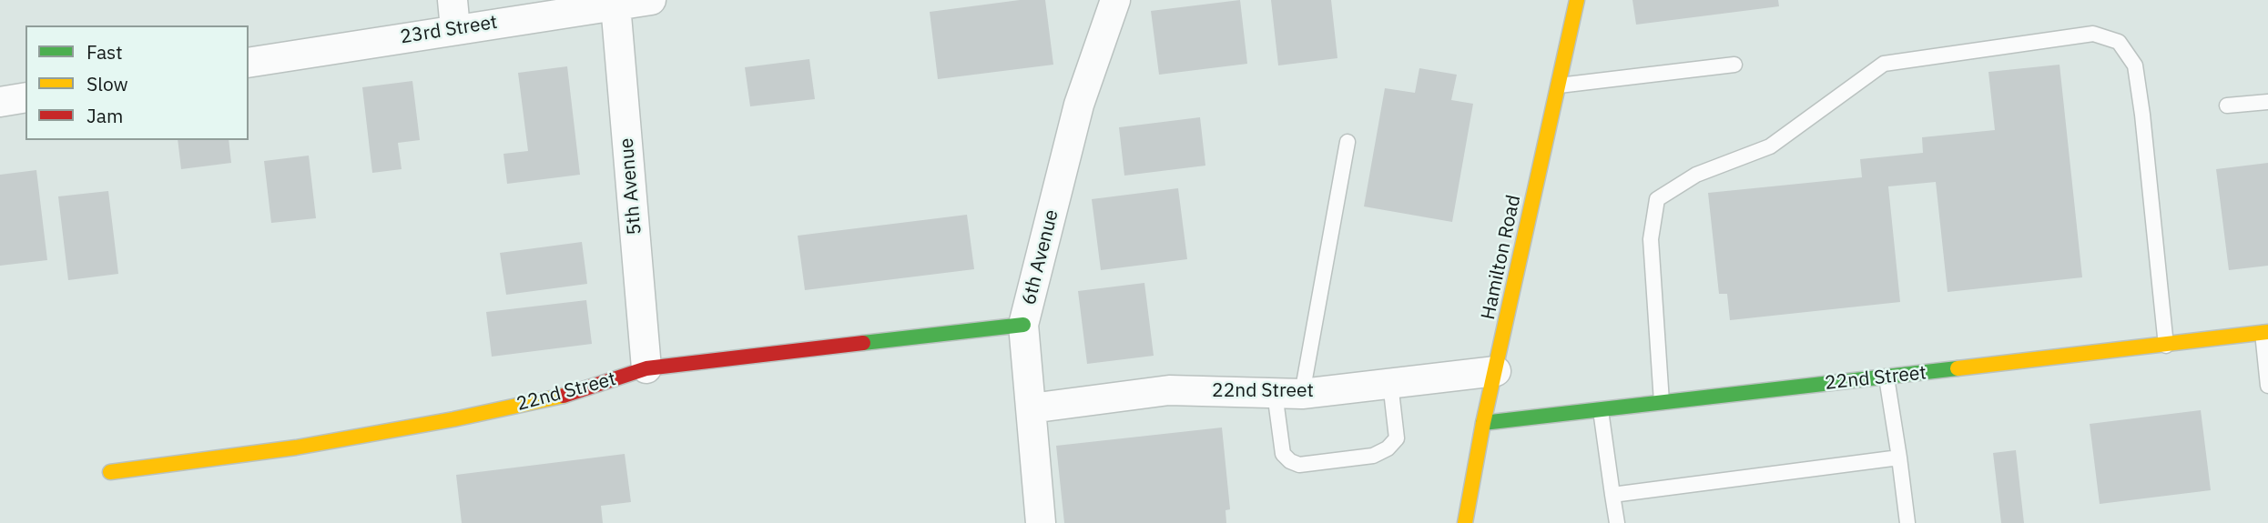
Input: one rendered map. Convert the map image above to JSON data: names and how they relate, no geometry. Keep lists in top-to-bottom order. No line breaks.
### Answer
{"streets":{"street":["23rd Street","5th Avenue","6th Avenue","Hamilton Road","22nd Street"]},"crossings":[["23rd Street","5th Avenue"],["5th Avenue","22nd Street"],["6th Avenue","22nd Street"],["Hamilton Road","22nd Street"]],"legend":["Fast","Slow","Jam"]}
